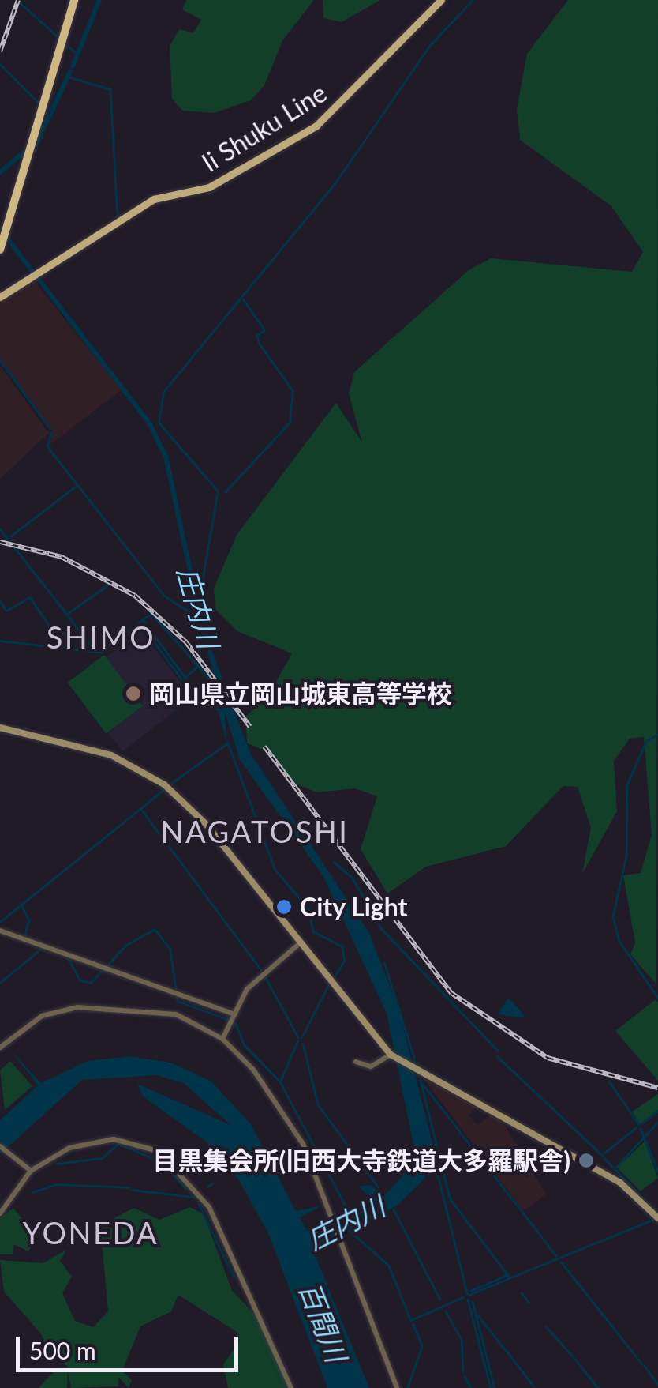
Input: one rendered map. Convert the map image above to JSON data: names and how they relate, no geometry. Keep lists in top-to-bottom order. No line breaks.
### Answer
{"streets":{"main road":["Ii Shuku Line"]},"districts":["SHIMO","NAGATOSHI","YONEDA"],"water":["庄内川","百間川"],"places":["岡山県立岡山城東高等学校","City Light","目黒集会所(旧西大寺鉄道大多羅駅舎)"],"scale_bar":"500 m"}
